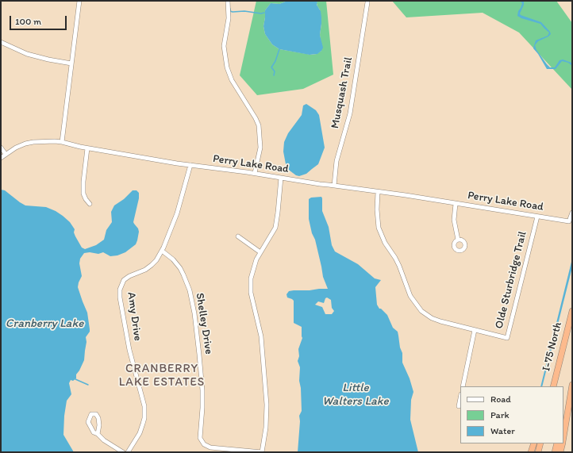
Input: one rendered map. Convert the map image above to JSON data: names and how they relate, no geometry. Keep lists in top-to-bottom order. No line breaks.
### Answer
{"streets":{"highway":["I-75 North"],"street":["Musquash Trail","Perry Lake Road","Olde Sturbridge Trail","Amy Drive","Shelley Drive"]},"crossings":[["Musquash Trail","Perry Lake Road"],["Perry Lake Road","Olde Sturbridge Trail"],["Perry Lake Road","Amy Drive"],["Amy Drive","Shelley Drive"]],"districts":["CRANBERRY LAKE ESTATES"],"water":["Cranberry Lake","Little Walters Lake"],"legend":["Road","Park","Water"],"scale_bar":"100 m"}
